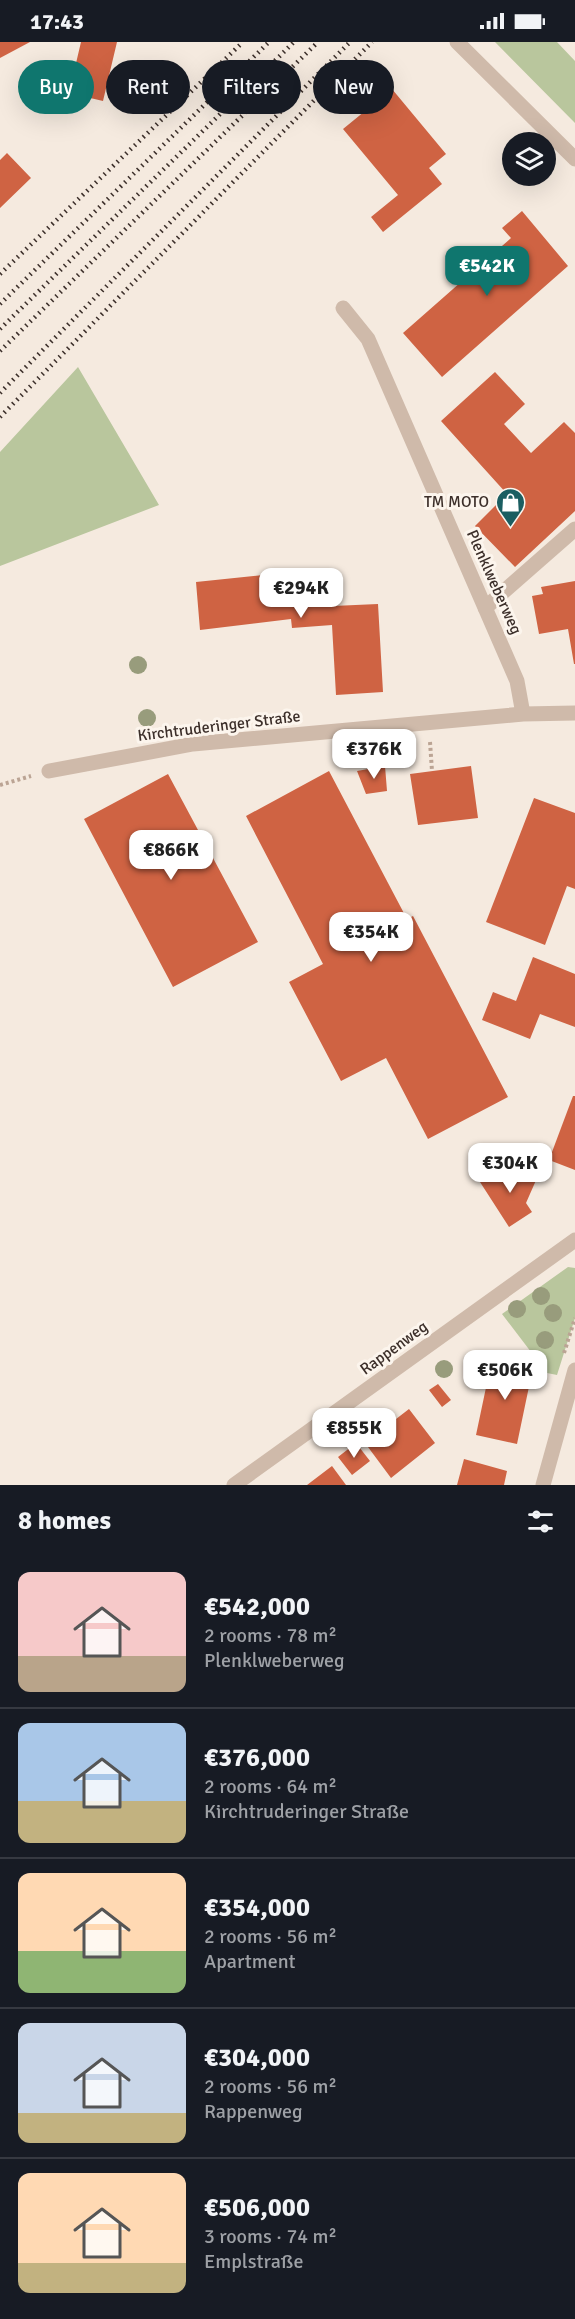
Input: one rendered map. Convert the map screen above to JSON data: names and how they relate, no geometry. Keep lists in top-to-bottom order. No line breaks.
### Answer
{"streets":{"street":["Plenklweberweg","Kirchtruderinger Straße","Rappenweg"]},"crossings":[["Plenklweberweg","Kirchtruderinger Straße"]],"places":{"shop":["TM MOTO"]},"page":{"status":"17:43","chip":["Buy","Rent","Filters","New"],"price":["€542K","€294K","€376K","€866K","€354K","€304K","€506K","€855K"],"heading":"8 homes","list":[{"name":"€542,000","note":"2 rooms · 78 m² · Plenklweberweg"},{"name":"€376,000","note":"2 rooms · 64 m² · Kirchtruderinger Straße"},{"name":"€354,000","note":"2 rooms · 56 m² · Apartment"},{"name":"€304,000","note":"2 rooms · 56 m² · Rappenweg"},{"name":"€506,000","note":"3 rooms · 74 m² · Emplstraße"}]}}
